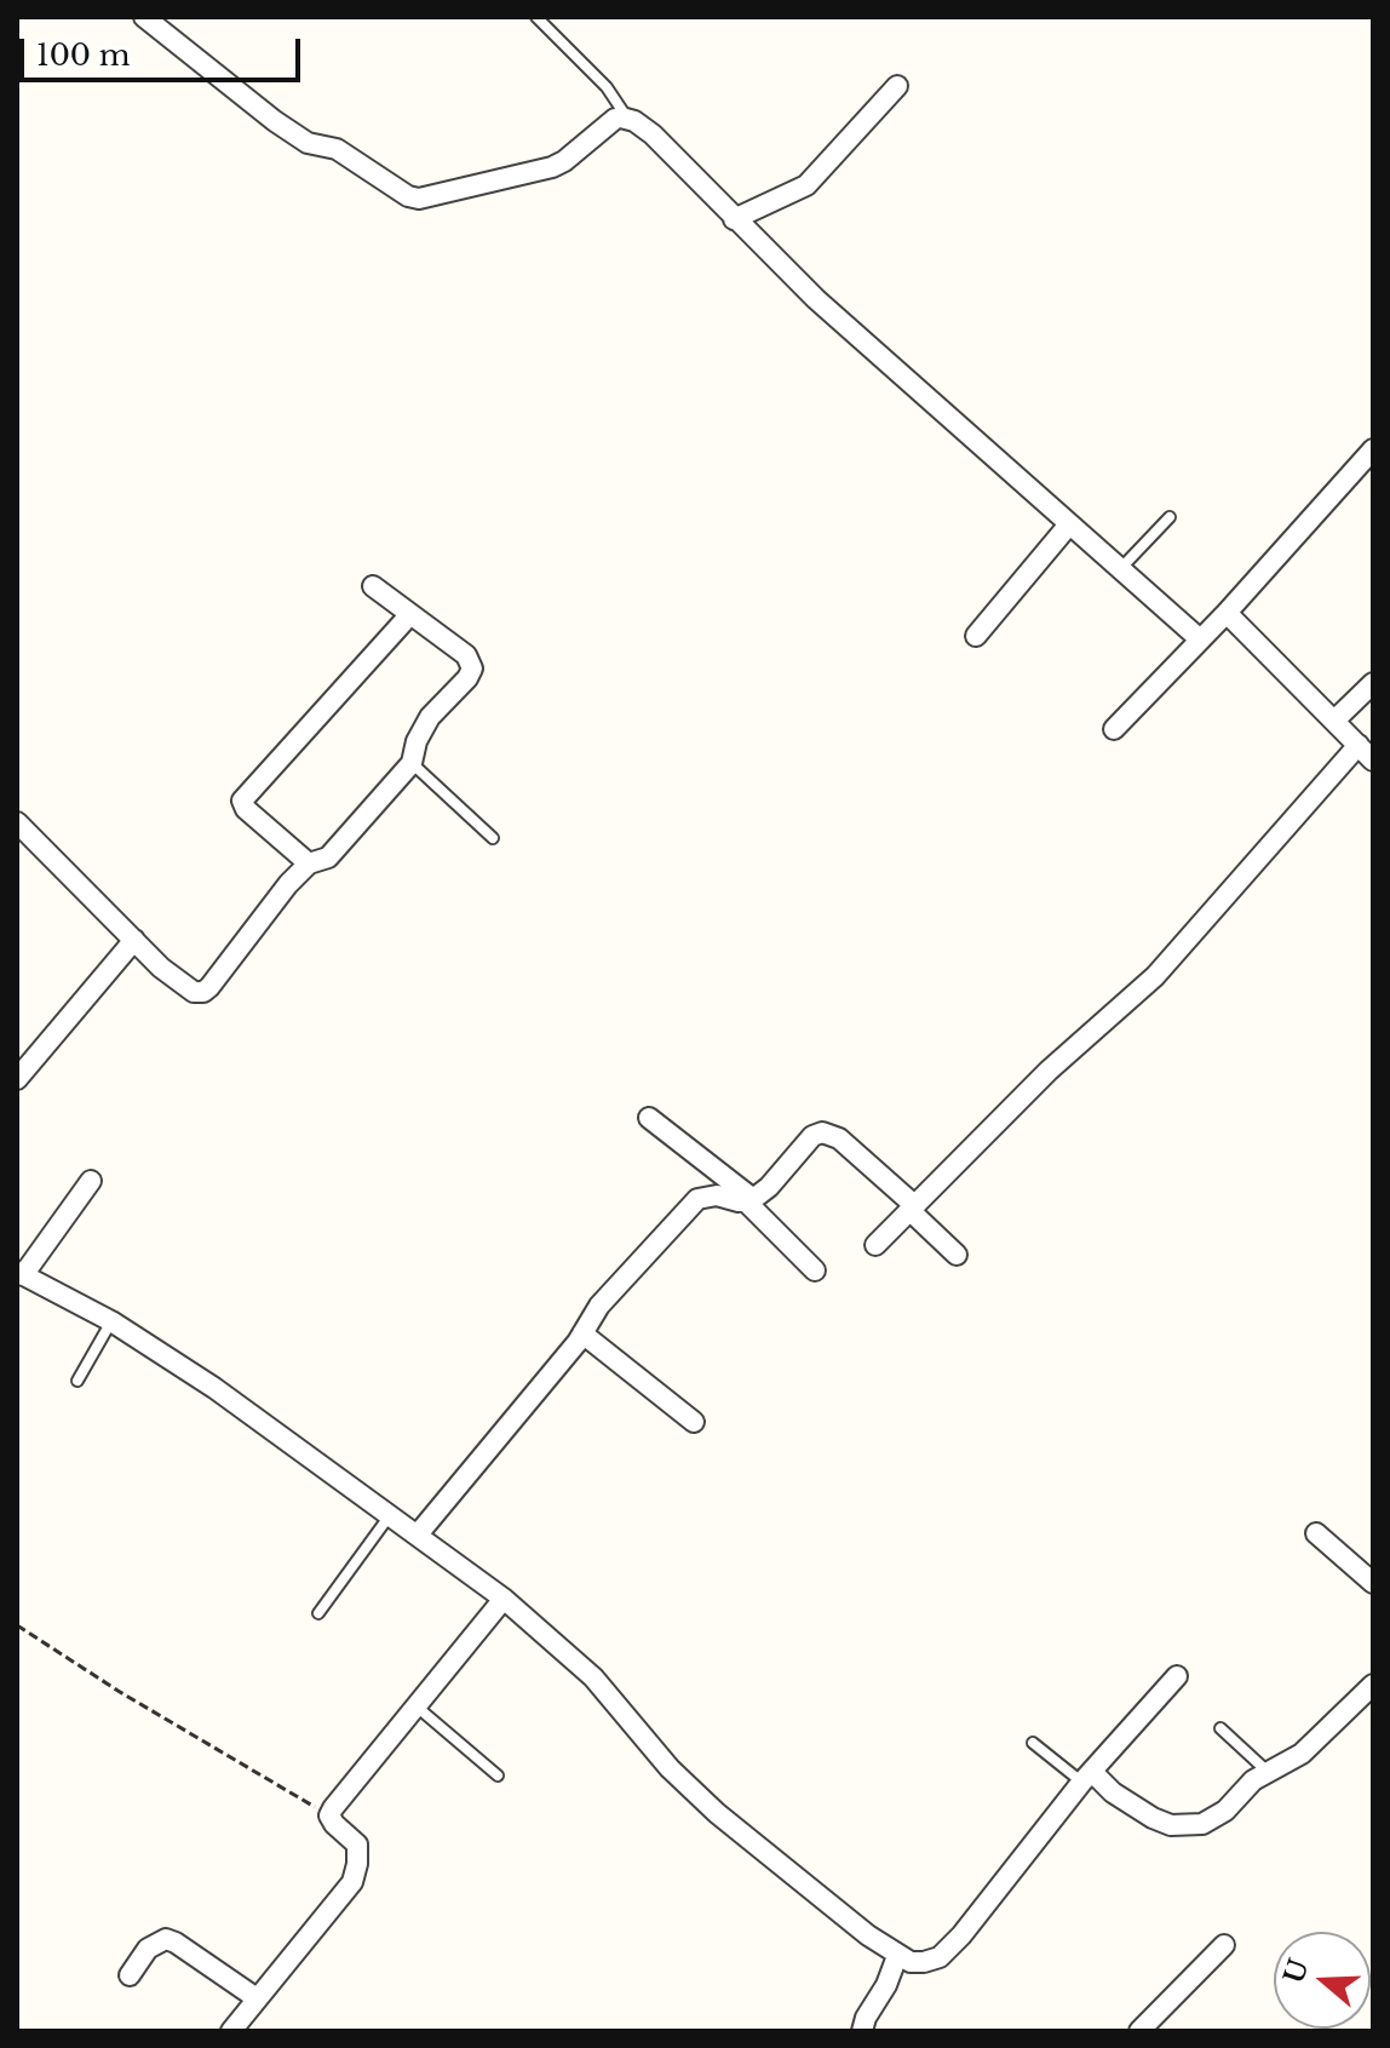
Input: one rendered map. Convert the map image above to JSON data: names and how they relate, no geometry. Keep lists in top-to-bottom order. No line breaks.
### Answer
{"scale_bar":"100 m","north":"left"}
